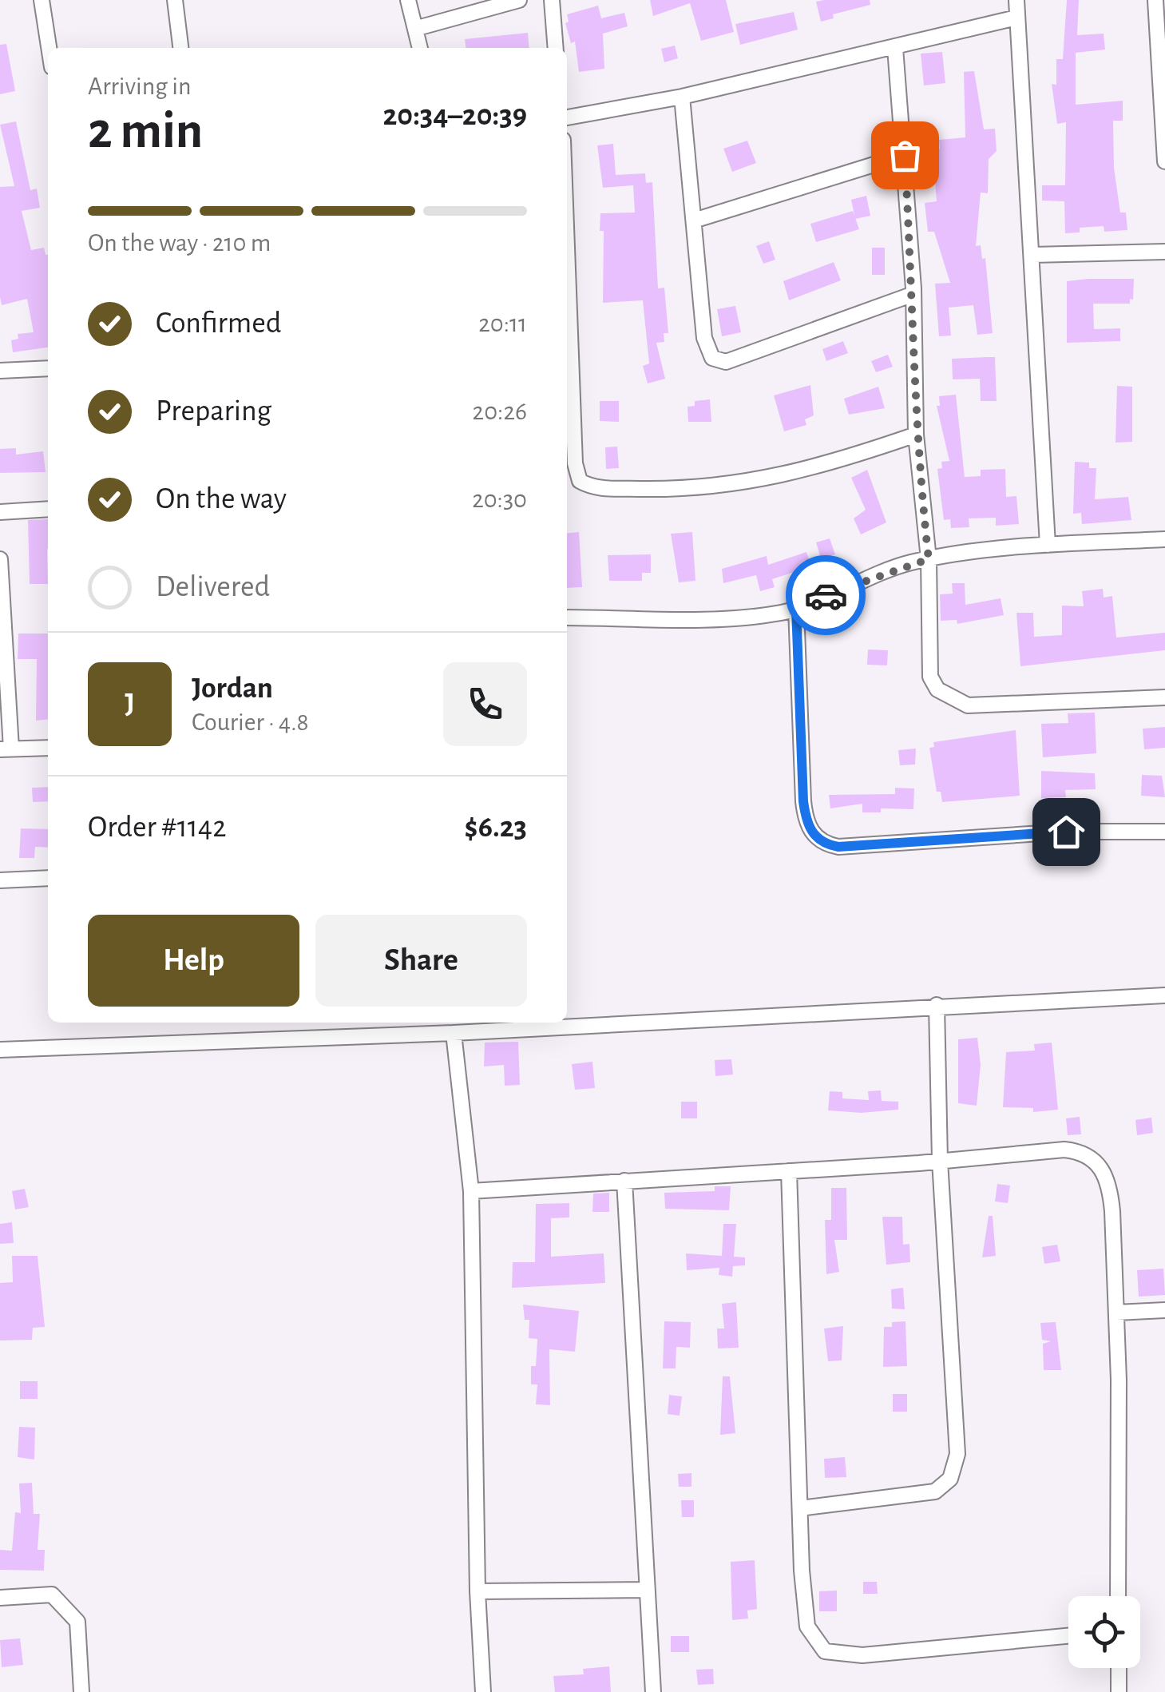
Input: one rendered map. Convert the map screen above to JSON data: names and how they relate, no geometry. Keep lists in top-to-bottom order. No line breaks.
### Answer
{"page":{"heading":["2 min","Arriving in","20:34–20:39"],"panel":["Jordan","Courier · 4.8","Order #1142","$6.23"],"bar":"On the way · 210 m","list":[["Confirmed","20:11"],["Preparing","20:26"],["On the way","20:30"],"Delivered"],"round":"J","buttons":["Help","Share"]}}
